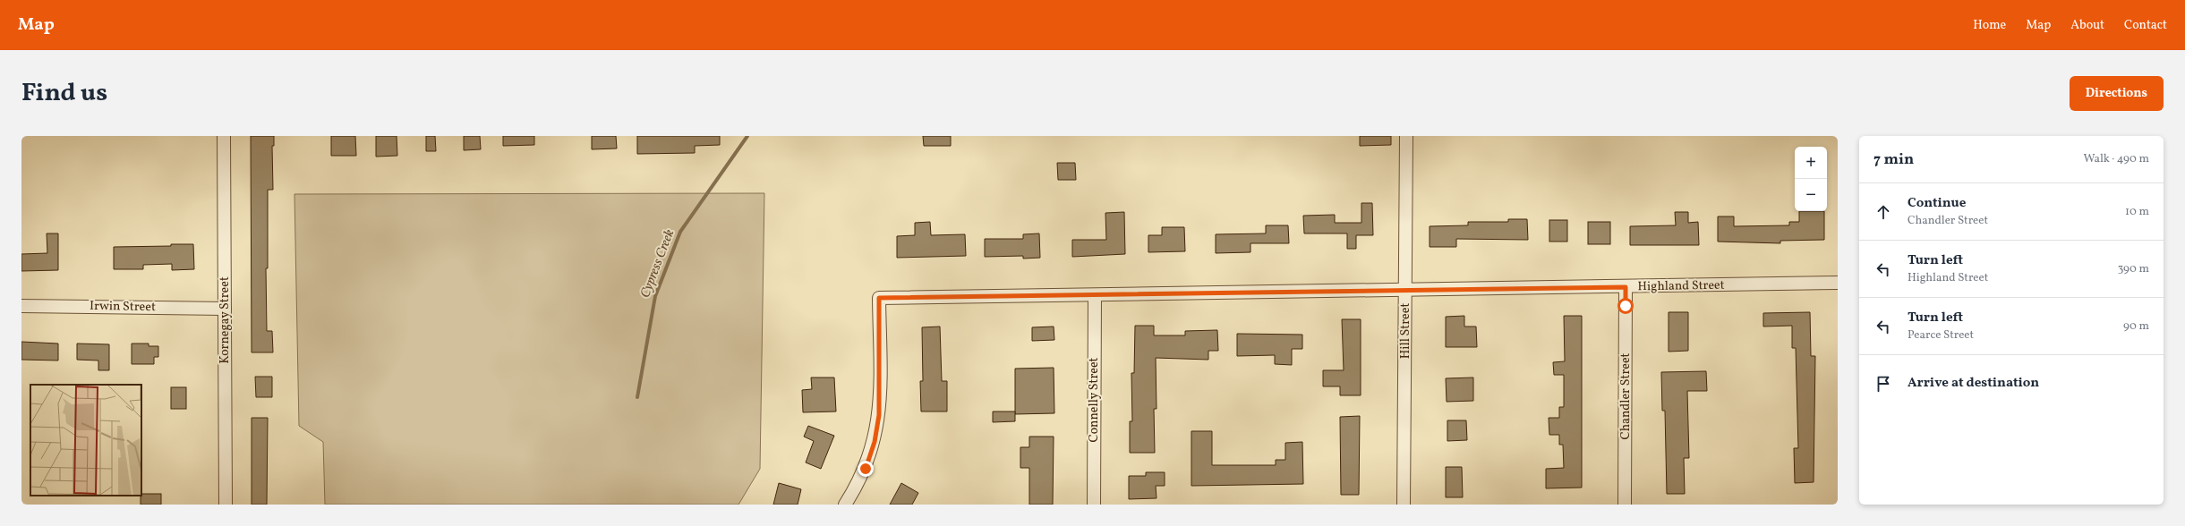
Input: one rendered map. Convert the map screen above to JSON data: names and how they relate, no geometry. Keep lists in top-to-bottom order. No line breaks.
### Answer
{"streets":{"street":["Highland Street","Irwin Street","Kornegay Street","Hill Street","Chandler Street","Connelly Street"]},"crossings":[["Highland Street","Hill Street"],["Highland Street","Chandler Street"],["Highland Street","Connelly Street"],["Irwin Street","Kornegay Street"]],"water":["Cypress Creek"],"page":{"header":"Map","nav":["Home","Map","About","Contact"],"title":"Find us","buttons":"Directions","heading":["7 min","Walk · 490 m"],"map_buttons":["+","−"],"list":[["Continue","Chandler Street","10 m"],["Turn left","Highland Street","390 m"],["Turn left","Pearce Street","90 m"],"Arrive at destination"]}}
